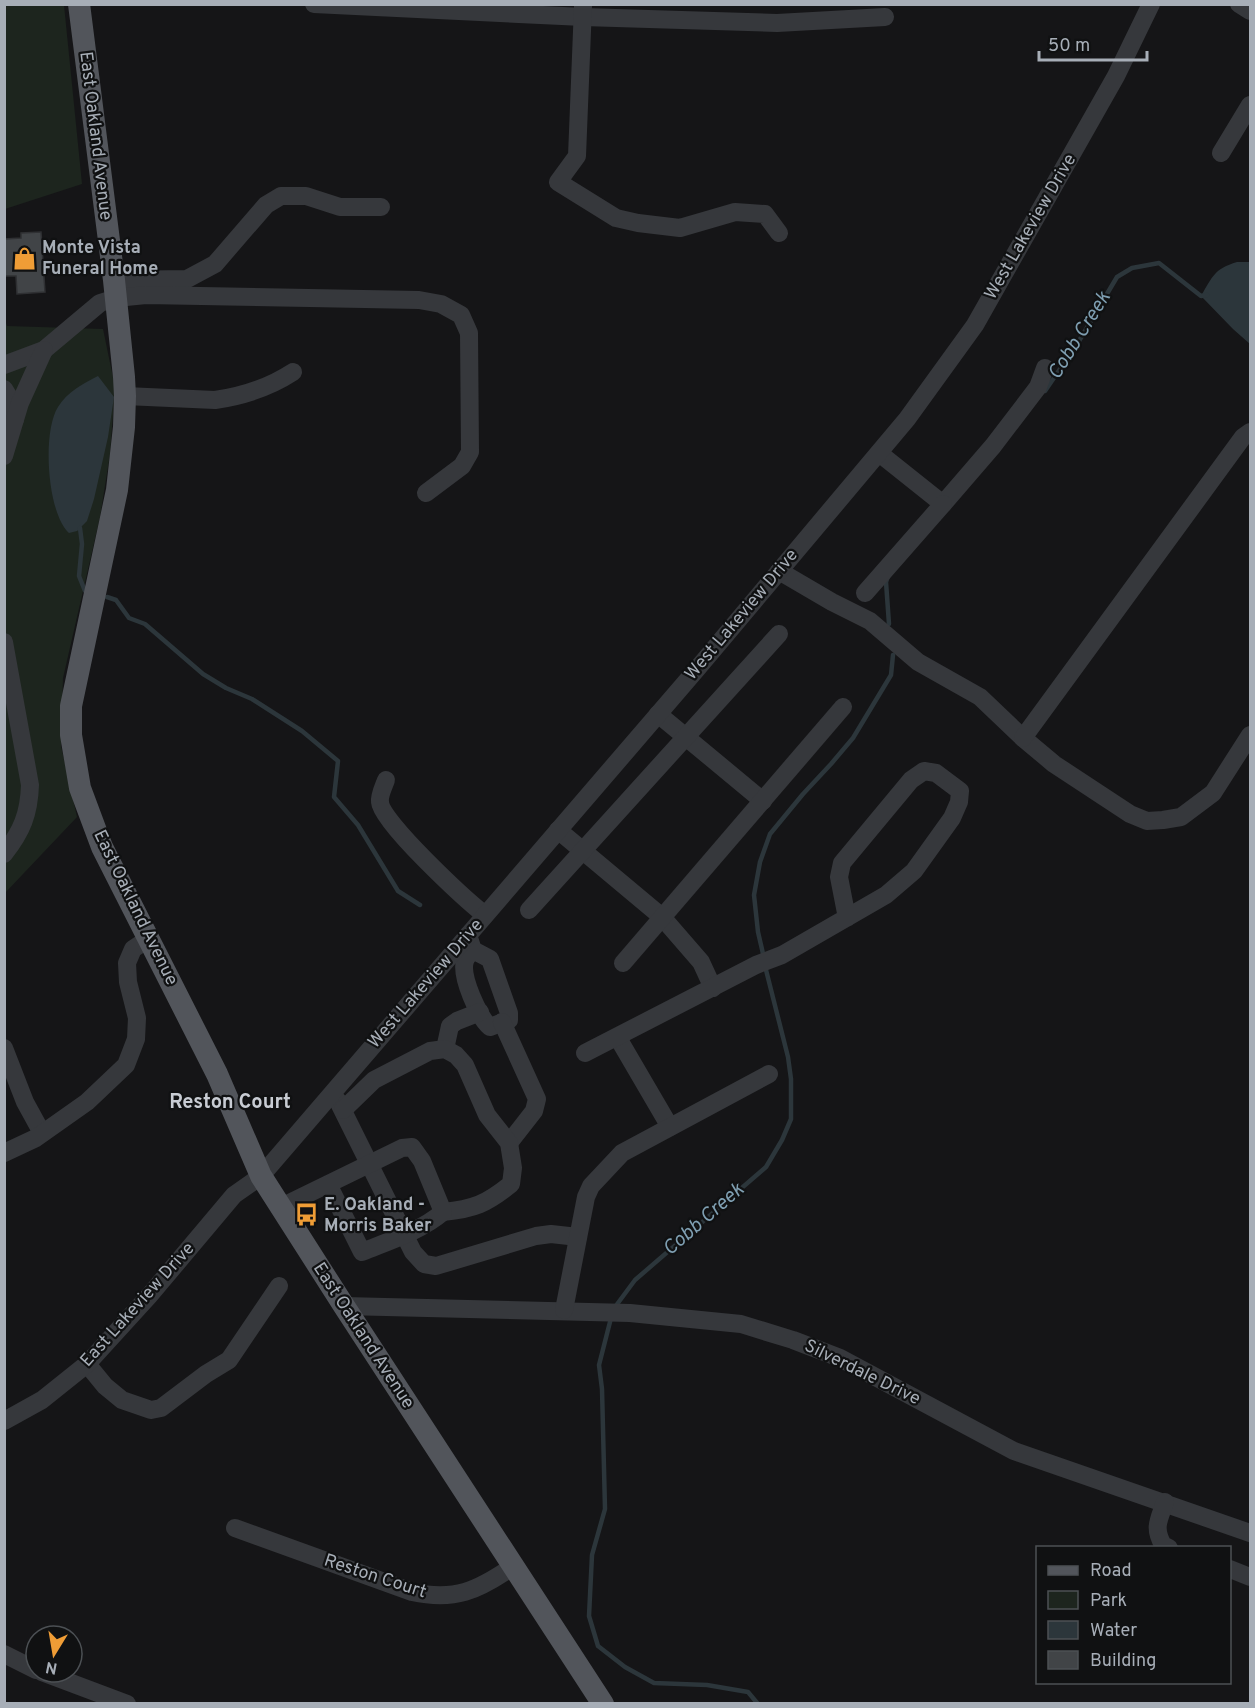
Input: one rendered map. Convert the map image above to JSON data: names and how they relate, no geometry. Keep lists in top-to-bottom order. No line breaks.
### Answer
{"streets":{"main road":["East Oakland Avenue"],"street":["West Lakeview Drive","East Lakeview Drive","Silverdale Drive","Reston Court"]},"crossings":[["East Oakland Avenue","West Lakeview Drive"],["East Oakland Avenue","East Lakeview Drive"],["East Oakland Avenue","Silverdale Drive"],["East Oakland Avenue","Reston Court"],["West Lakeview Drive","East Lakeview Drive"]],"districts":["Reston Court"],"water":["Cobb Creek"],"places":{"shop":["Monte Vista Funeral Home"],"bus stop":["E. Oakland - Morris Baker"]},"legend":["Road","Park","Water","Building"],"scale_bar":"50 m","north":"bottom"}
